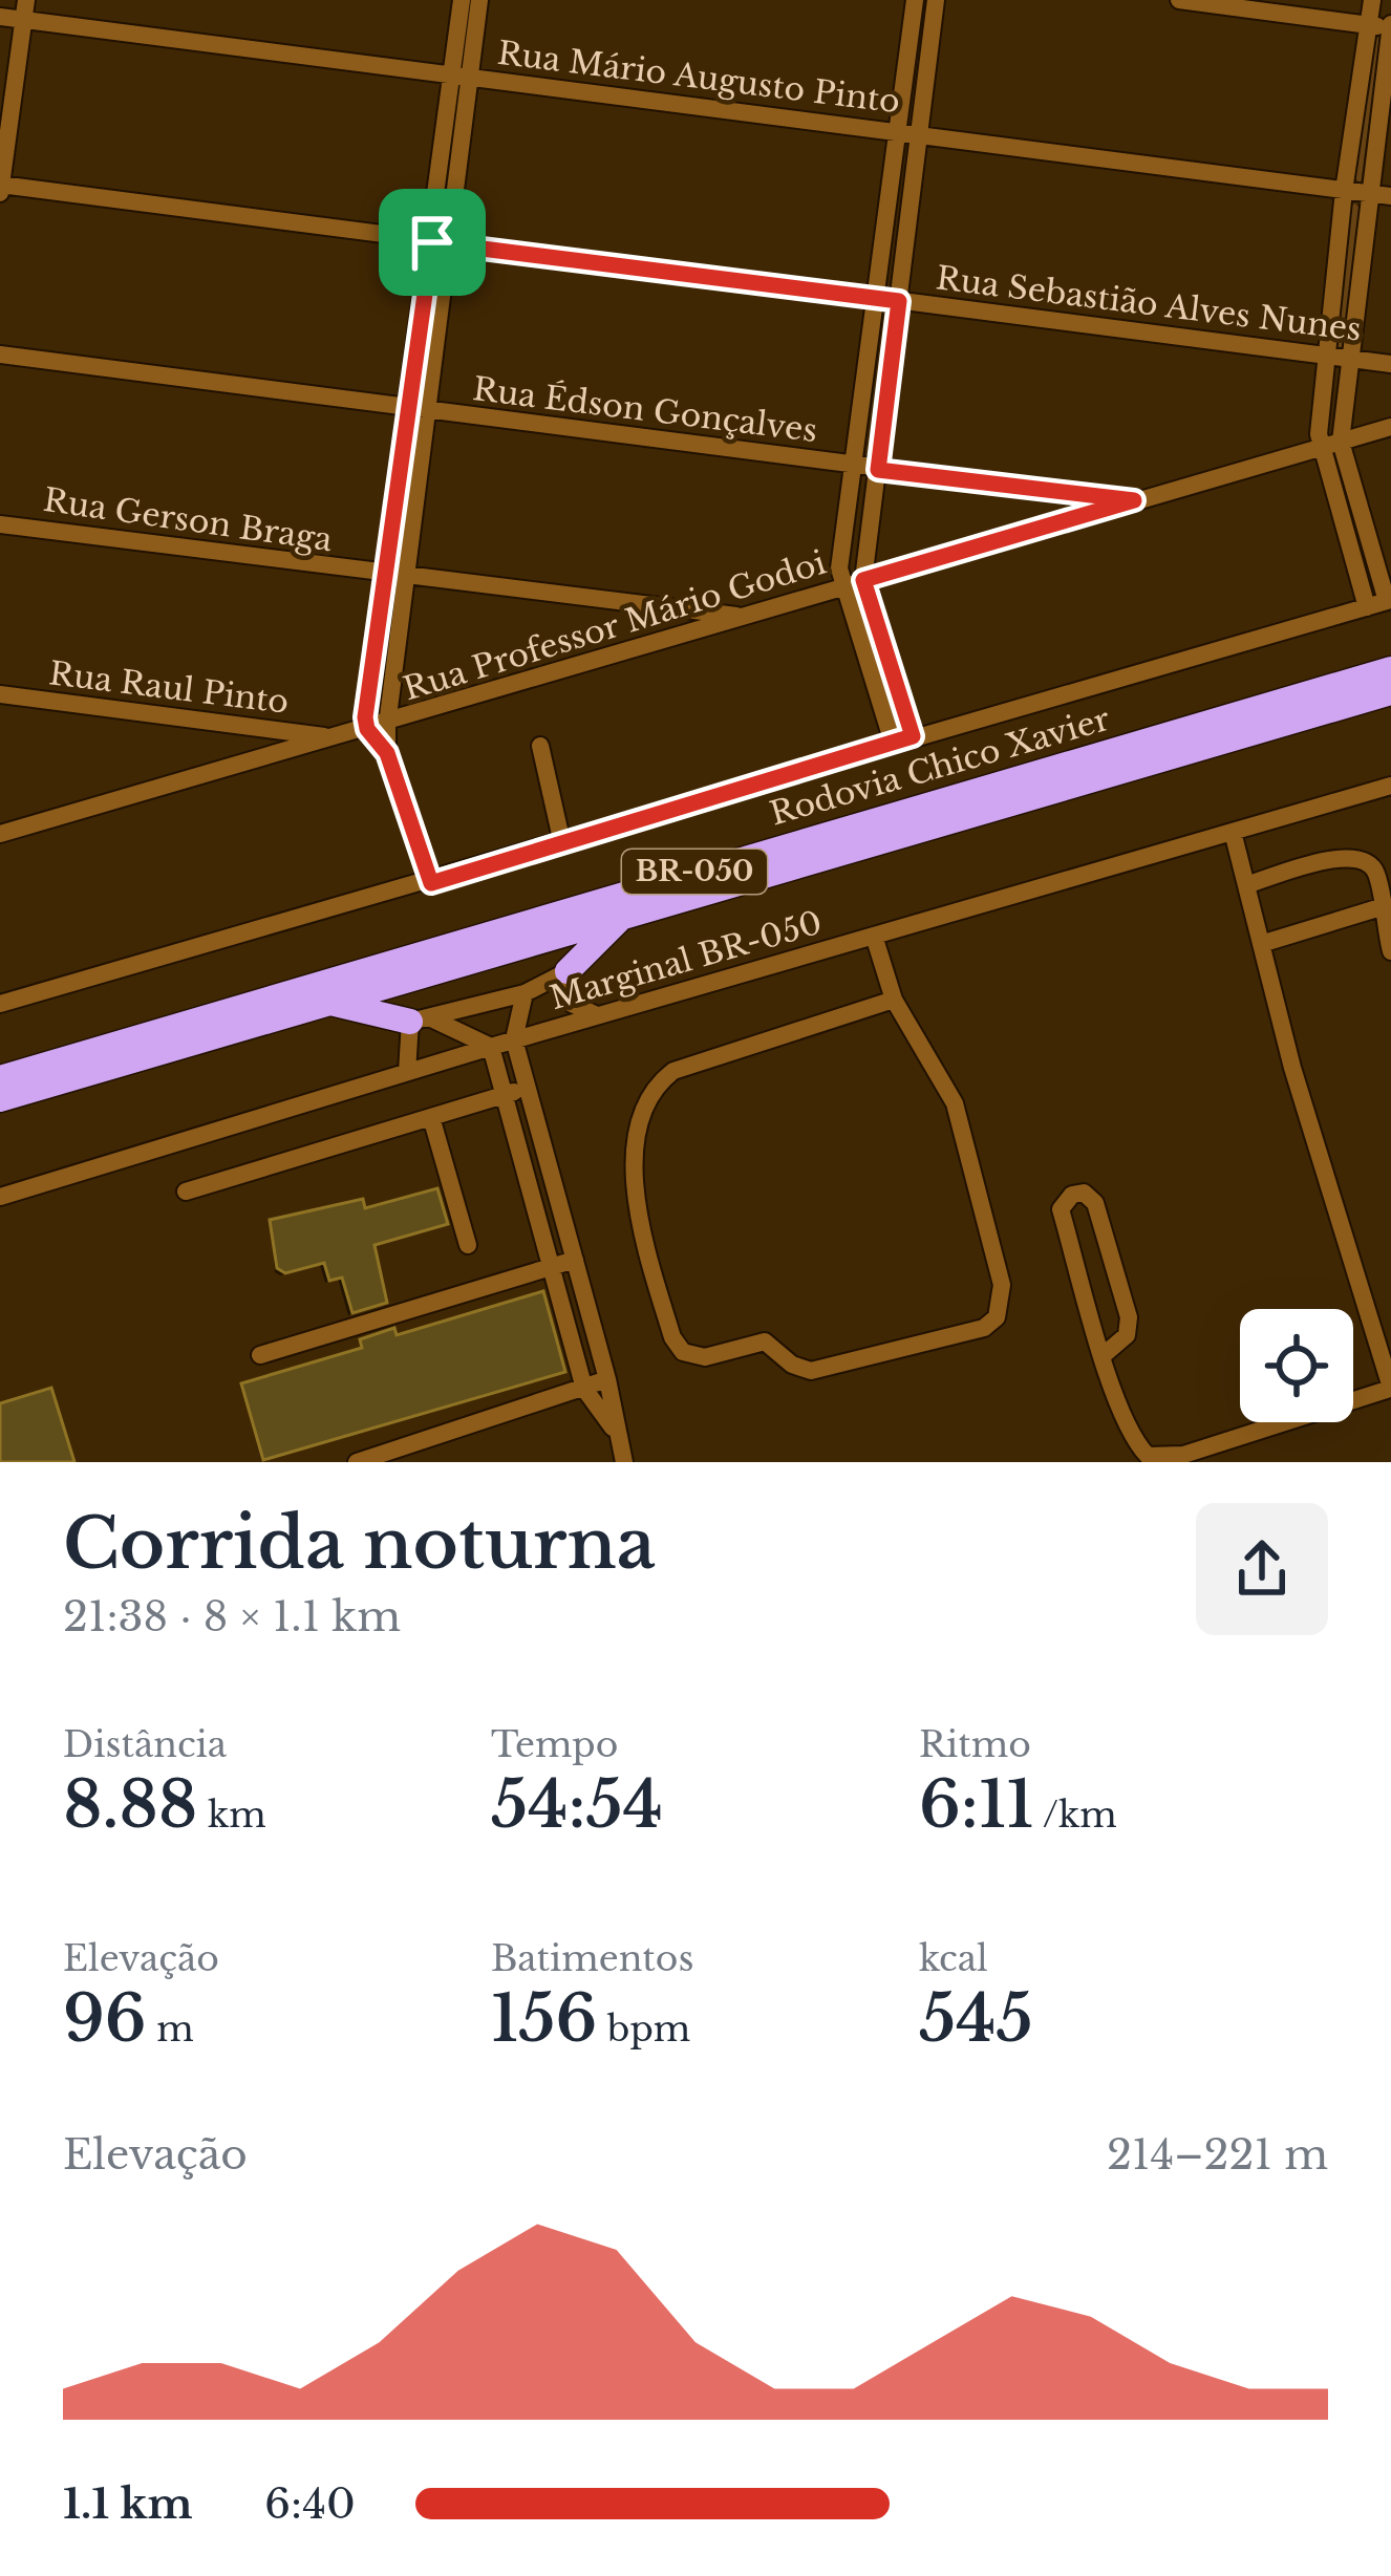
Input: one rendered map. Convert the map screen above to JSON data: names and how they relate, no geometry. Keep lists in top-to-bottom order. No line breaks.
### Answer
{"streets":{"highway":["Rodovia Chico Xavier","BR-050"],"street":["Rua Mário Augusto Pinto","Rua Sebastião Alves Nunes","Rua Édson Gonçalves","Rua Gerson Braga","Rua Professor Mário Godoi","Rua Raul Pinto","Marginal BR-050"]},"crossings":[["Rua Édson Gonçalves","Rua Professor Mário Godoi"],["Rua Gerson Braga","Rua Professor Mário Godoi"],["Rua Professor Mário Godoi","Rua Raul Pinto"]],"page":{"heading":["Corrida noturna","21:38 · 8 × 1.1 km"],"stats":[["Distância","8.88 km"],["Tempo","54:54"],["Ritmo","6:11 /km"],["Elevação","96 m"],["Batimentos","156 bpm"],["kcal","545"]],"chart":["Elevação","214–221 m"],"list":[{"name":"1.1 km","note":"6:40"}]}}
